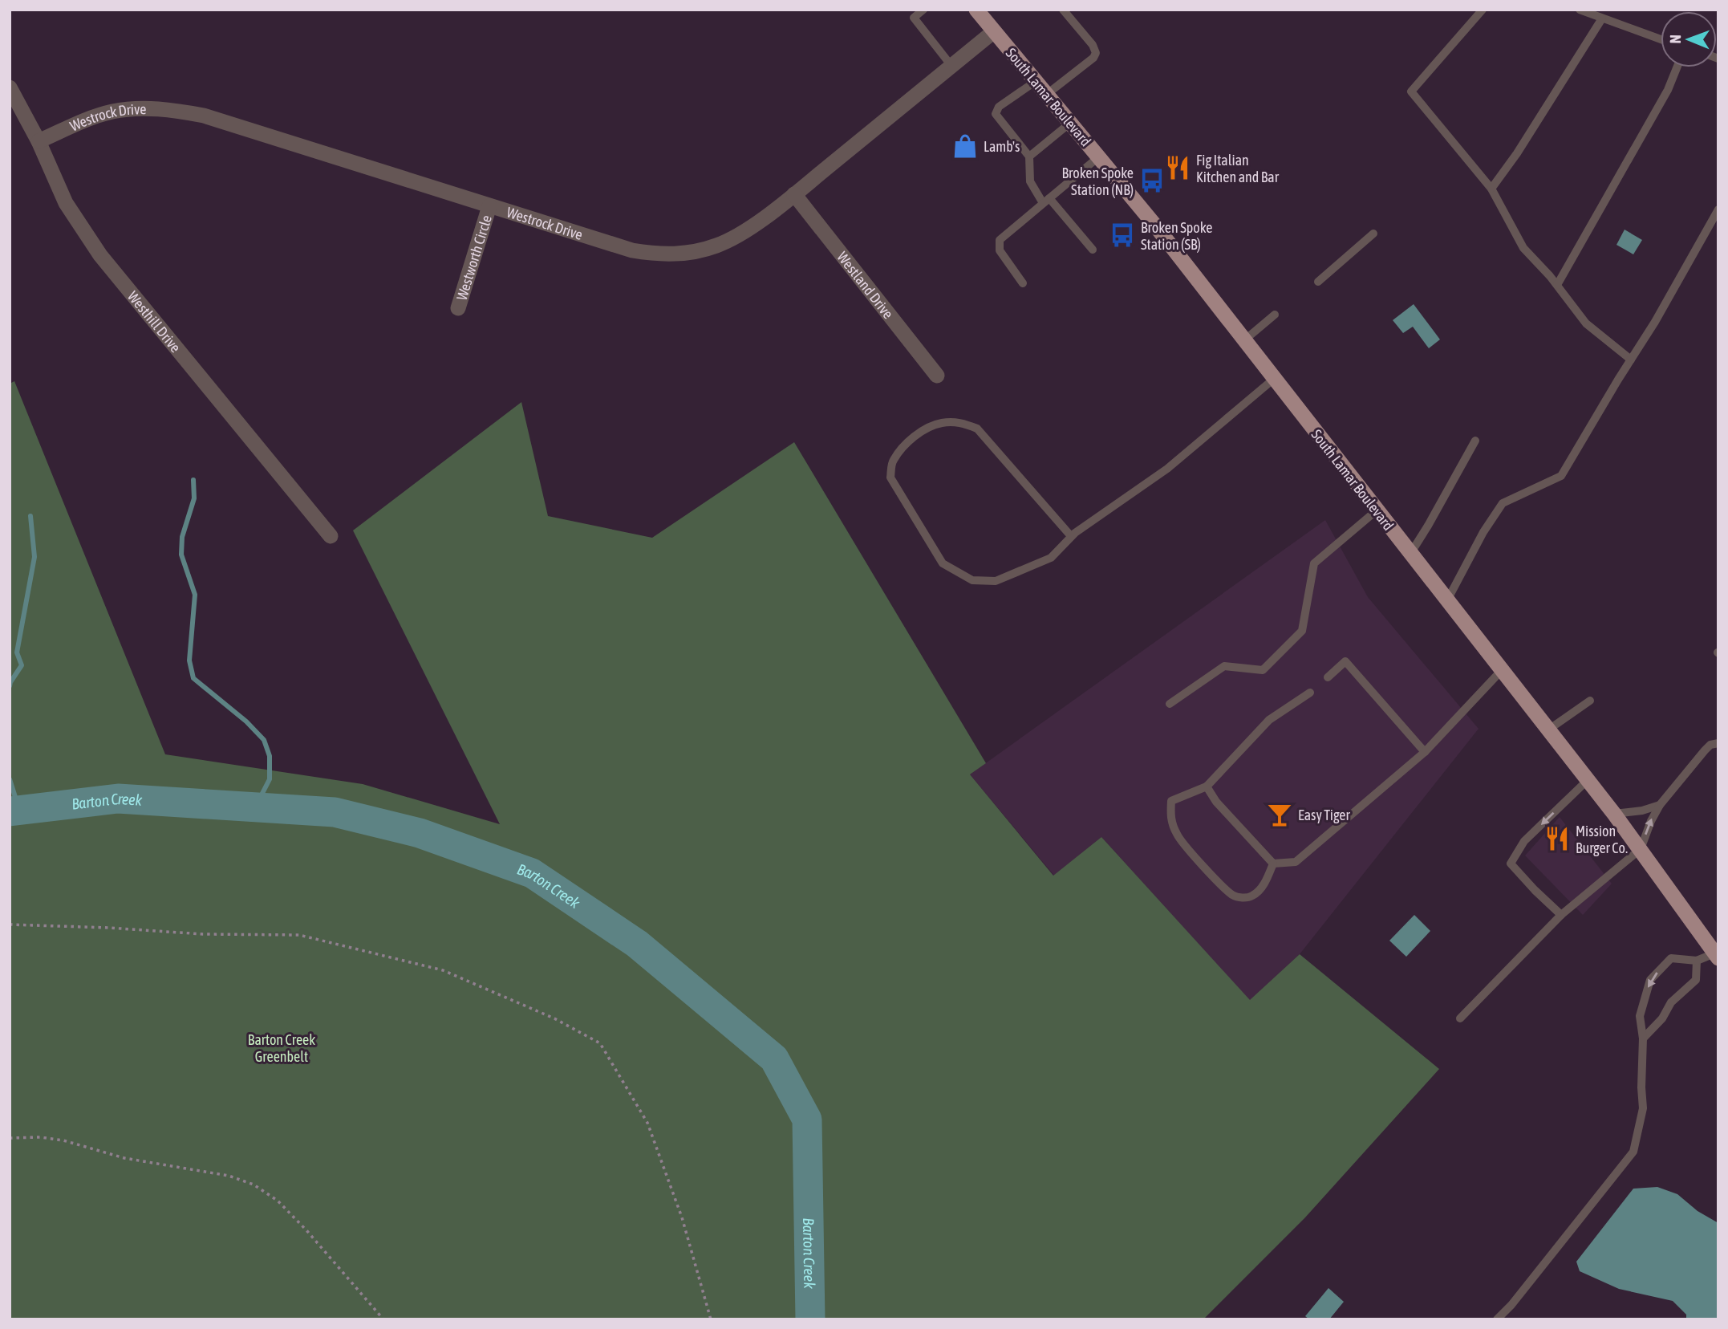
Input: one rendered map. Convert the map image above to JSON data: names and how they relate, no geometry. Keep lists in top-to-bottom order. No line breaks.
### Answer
{"streets":{"main road":["South Lamar Boulevard"],"street":["Westrock Drive","Westworth Circle","Westland Drive","Westhill Drive"]},"crossings":[["South Lamar Boulevard","Westrock Drive"],["Westrock Drive","Westworth Circle"],["Westrock Drive","Westland Drive"],["Westrock Drive","Westhill Drive"]],"water":["Barton Creek"],"parks":["Barton Creek Greenbelt"],"places":{"shop":["Lamb's"],"restaurant":["Fig Italian Kitchen and Bar","Mission Burger Co."],"bus stop":["Broken Spoke Station (NB)","Broken Spoke Station (SB)"],"bar":["Easy Tiger"]},"north":"left"}
